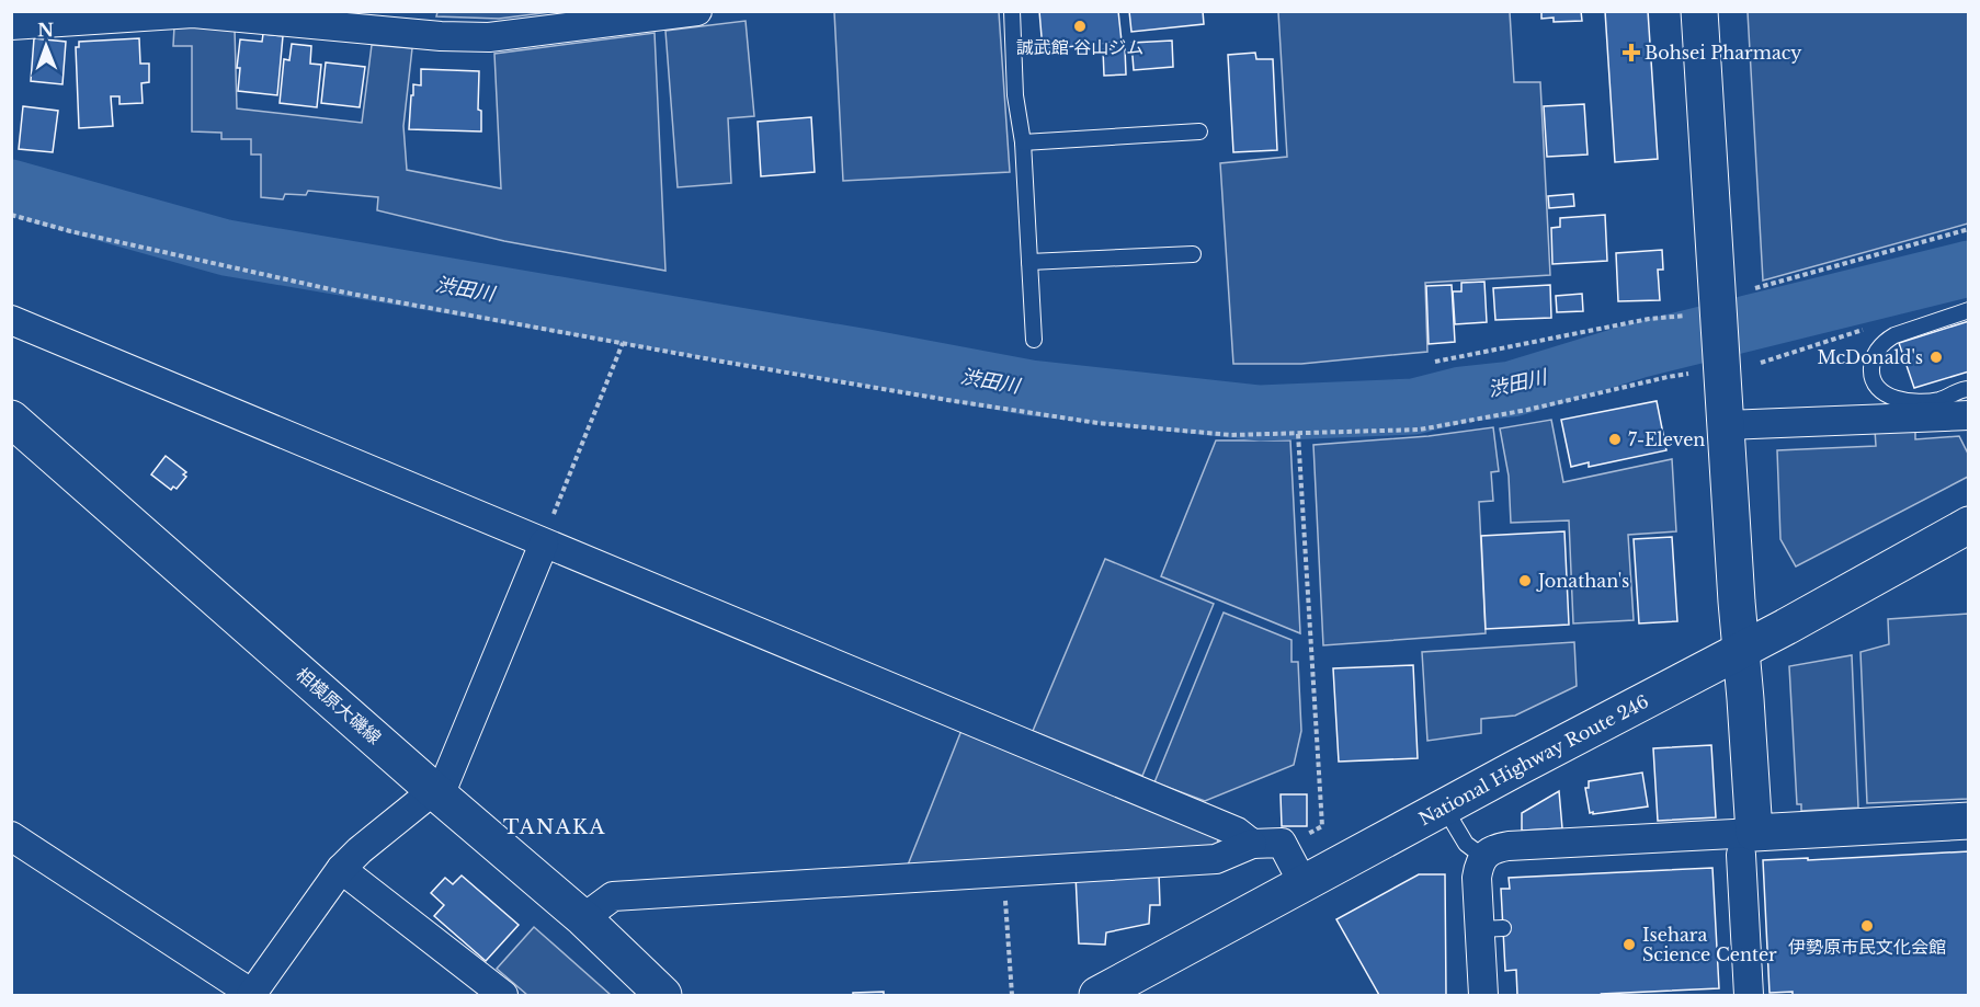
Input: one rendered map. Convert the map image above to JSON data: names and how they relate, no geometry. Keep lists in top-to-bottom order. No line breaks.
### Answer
{"streets":{"main road":["相模原大磯線","National Highway Route 246"]},"districts":["TANAKA"],"water":["渋田川"],"places":{"other":["誠武館 谷山ジム","McDonald's","7-Eleven","Jonathan's","伊勢原市民文化会館","Isehara Science Center"],"health":["Bohsei Pharmacy"]},"north":"top"}
